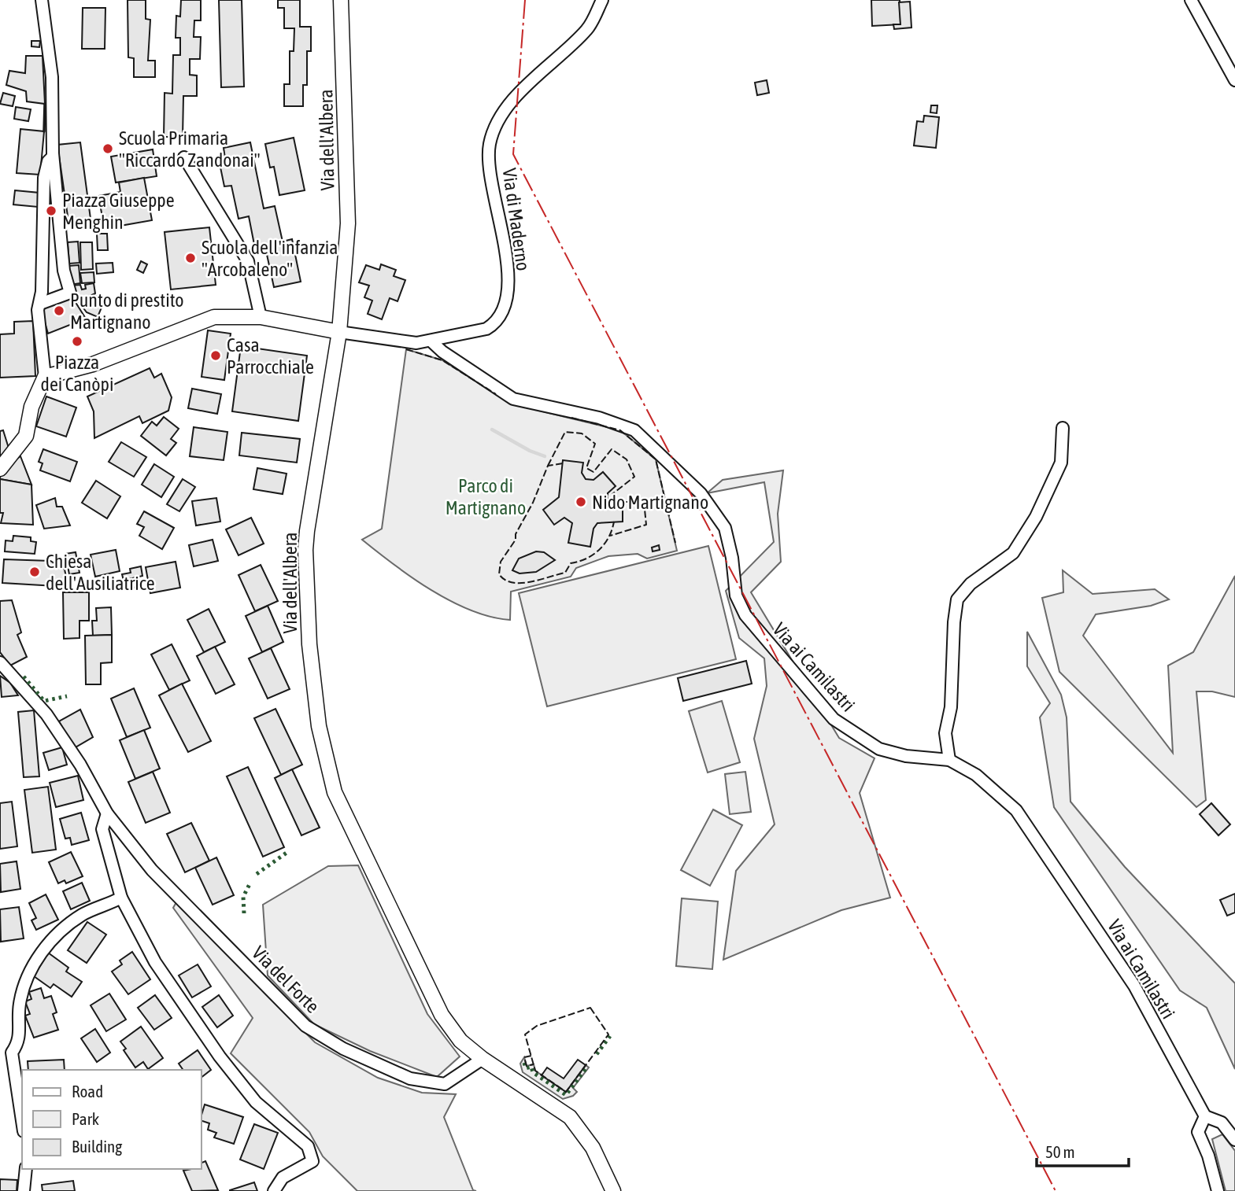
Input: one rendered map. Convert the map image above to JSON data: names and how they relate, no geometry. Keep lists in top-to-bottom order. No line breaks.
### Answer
{"streets":{"street":["Via dell'Albera","Via di Maderno","Via ai Camilastri","Via del Forte"]},"crossings":[["Via dell'Albera","Via di Maderno"],["Via dell'Albera","Via del Forte"],["Via di Maderno","Via ai Camilastri"]],"parks":["Parco di Martignano"],"places":["Scuola Primaria \"Riccardo Zandonai\"","Piazza Giuseppe Menghin","Scuola dell'infanzia \"Arcobaleno\"","Punto di prestito Martignano","Piazza dei Canòpi","Casa Parrocchiale","Nido Martignano","Chiesa dell'Ausiliatrice"],"legend":["Road","Park","Building"],"scale_bar":"50 m"}
